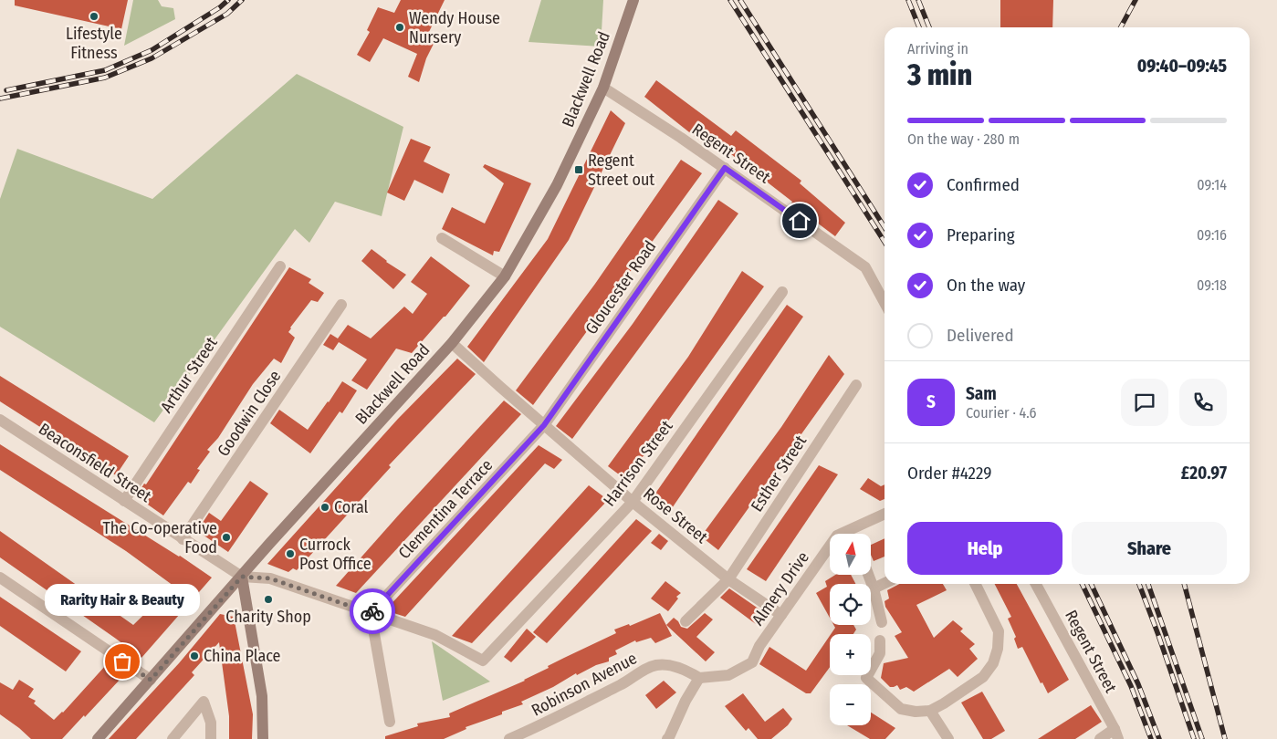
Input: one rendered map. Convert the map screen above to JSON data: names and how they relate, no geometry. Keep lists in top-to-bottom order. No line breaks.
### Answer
{"streets":{"street":["Blackwell Road","Regent Street","Gloucester Road","Arthur Street","Goodwin Close","Beaconsfield Street","Harrison Street","Esther Street","Clementina Terrace","Rose Street","Almery Drive","Robinson Avenue"]},"crossings":[["Blackwell Road","Regent Street"],["Blackwell Road","Beaconsfield Street"],["Blackwell Road","Rose Street"],["Regent Street","Gloucester Road"],["Gloucester Road","Clementina Terrace"],["Gloucester Road","Rose Street"],["Arthur Street","Beaconsfield Street"],["Goodwin Close","Beaconsfield Street"],["Harrison Street","Clementina Terrace"],["Harrison Street","Rose Street"],["Esther Street","Rose Street"],["Clementina Terrace","Rose Street"],["Rose Street","Almery Drive"],["Almery Drive","Robinson Avenue"]],"places":{"other":["Lifestyle Fitness","Wendy House Nursery","Coral","The Co-operative Food","Currock Post Office","Charity Shop","China Place","Rarity Hair & Beauty"],"transit":["Regent Street out"]},"north":"top","page":{"heading":["3 min","Arriving in","09:40–09:45"],"panel":["Sam","Courier · 4.6","Order #4229","£20.97"],"bar":"On the way · 280 m","list":[["Confirmed","09:14"],["Preparing","09:16"],["On the way","09:18"],"Delivered"],"round":"S","buttons":["Help","Share"],"map_buttons":["+","−"],"bubble":"Rarity Hair & Beauty"}}
